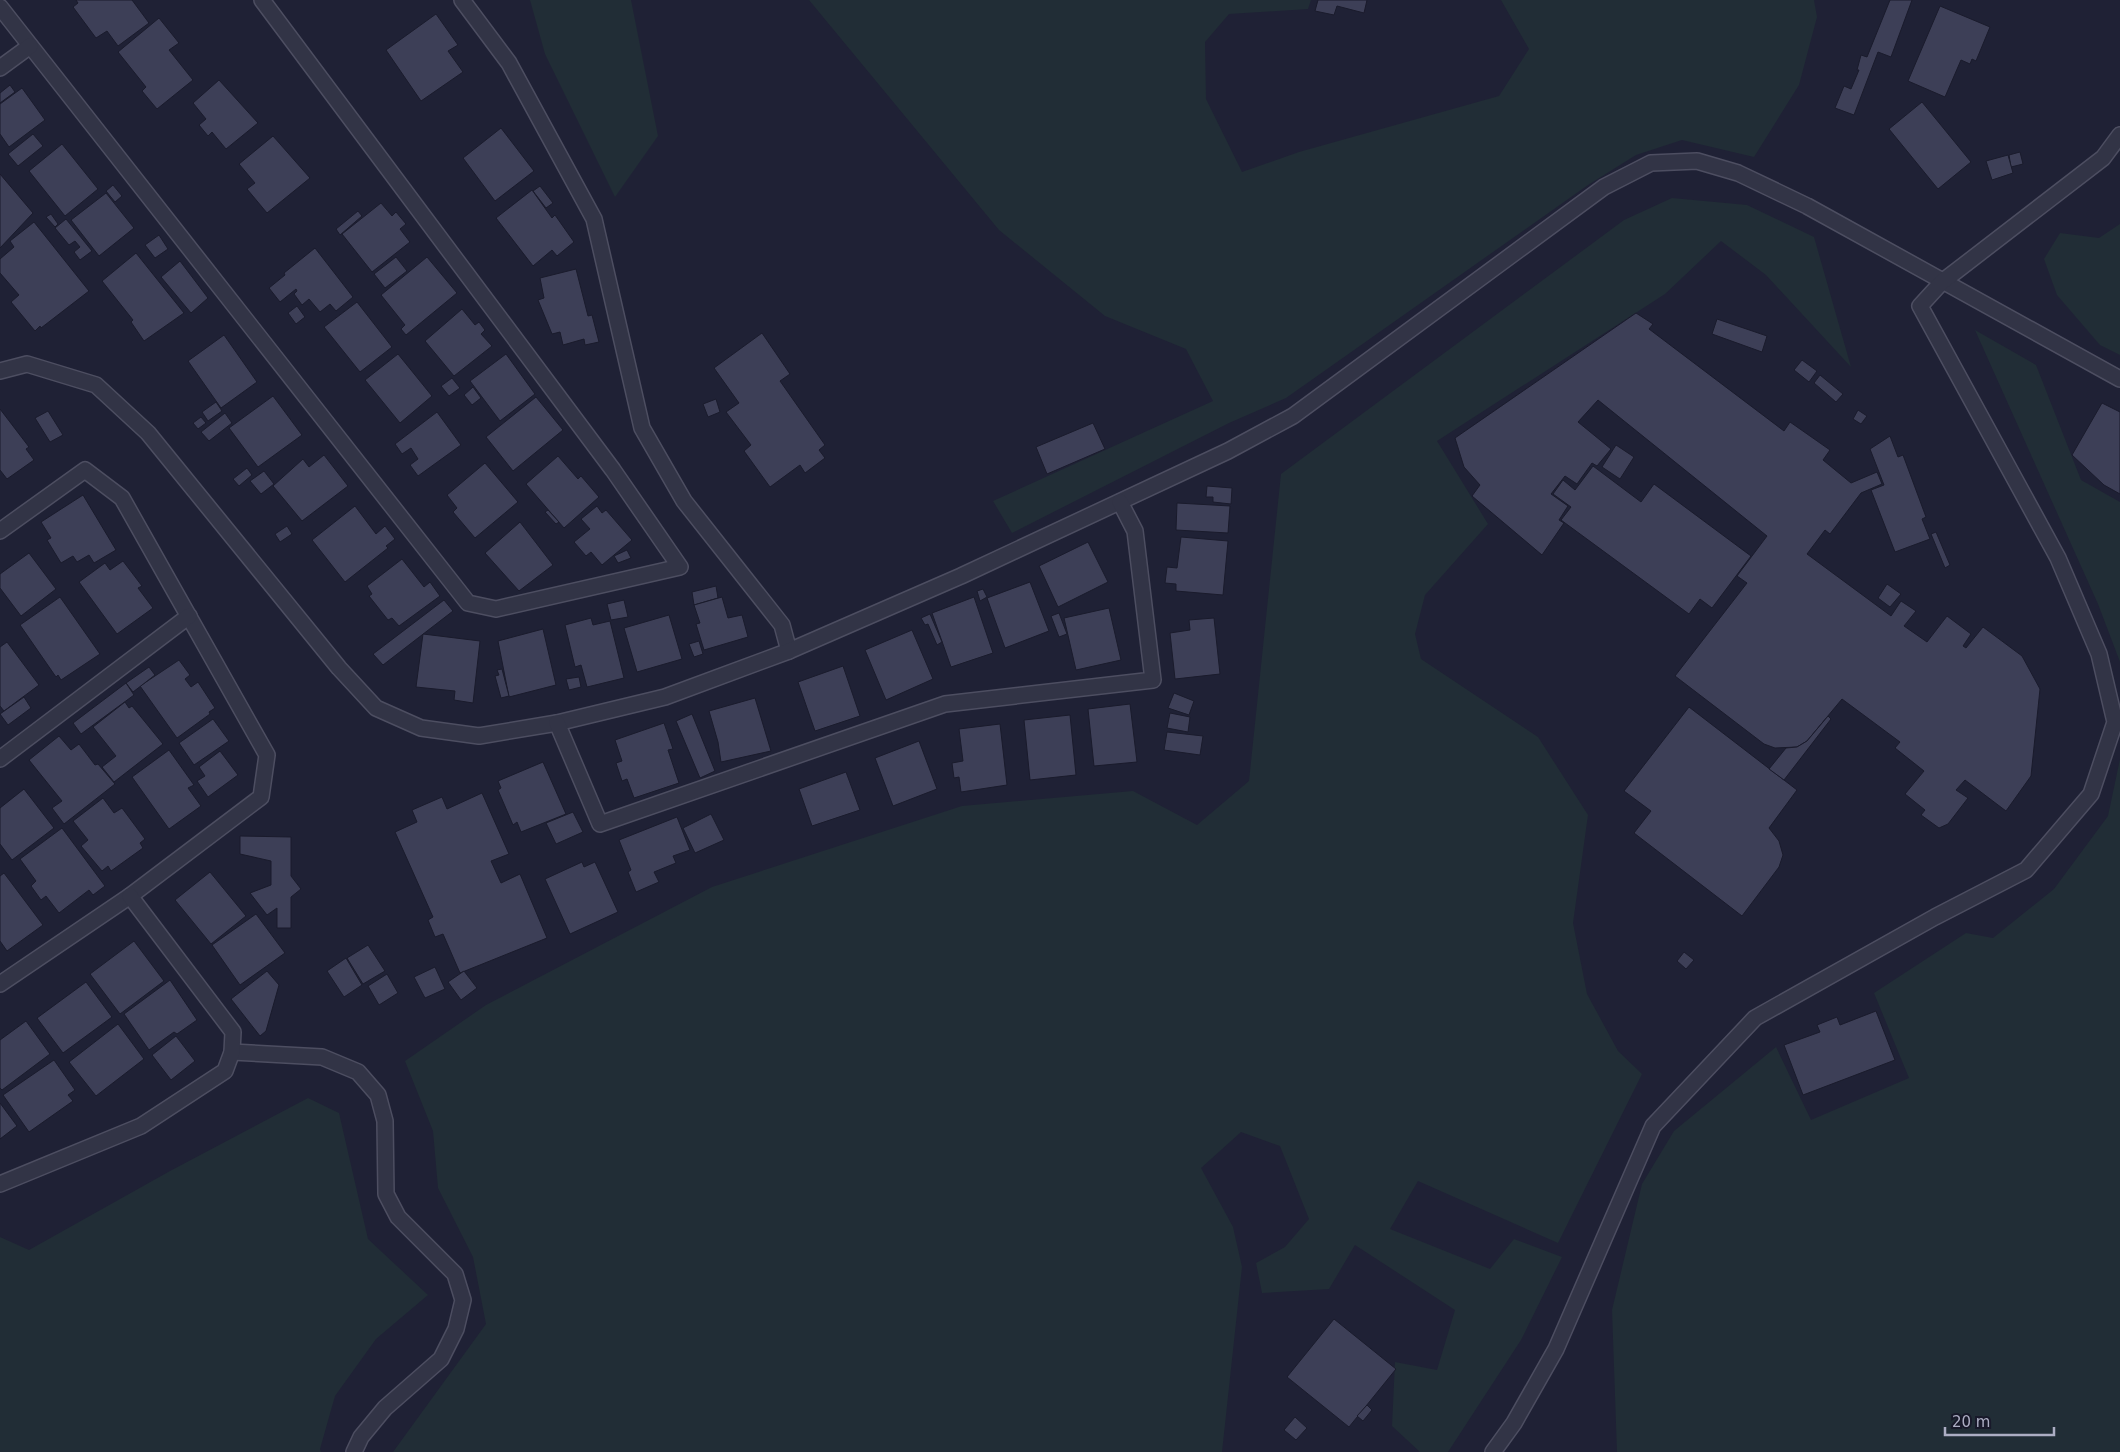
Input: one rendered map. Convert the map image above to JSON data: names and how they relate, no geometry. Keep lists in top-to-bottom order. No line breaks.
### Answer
{"scale_bar":"20 m"}
